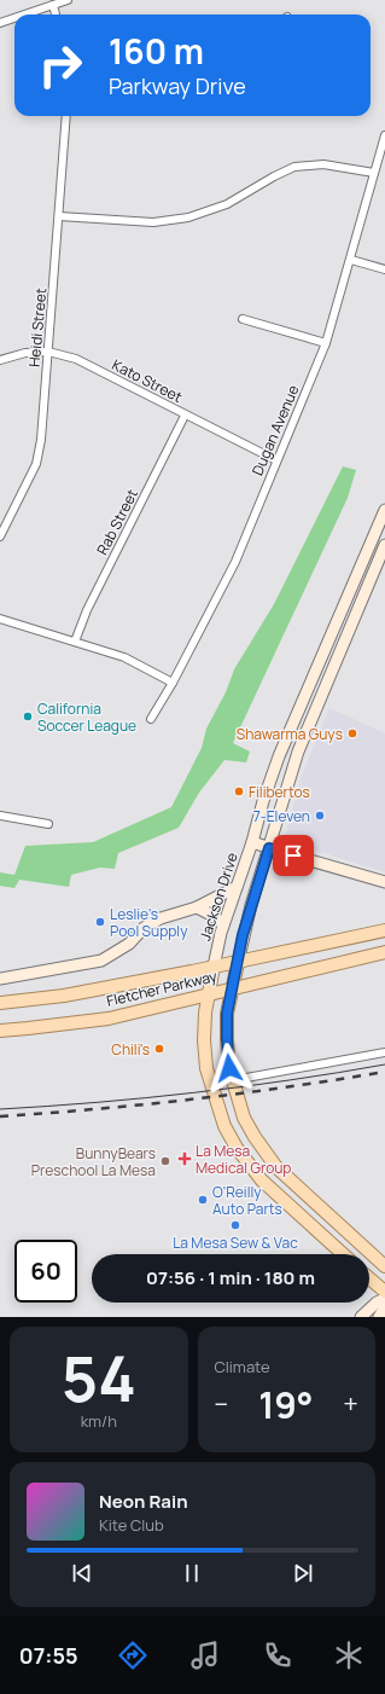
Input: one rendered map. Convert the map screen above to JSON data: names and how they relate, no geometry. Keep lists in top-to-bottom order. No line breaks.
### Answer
{"streets":{"main road":["Jackson Drive","Fletcher Parkway"],"street":["Heidi Street","Kato Street","Dugan Avenue","Rab Street"]},"crossings":[["Heidi Street","Kato Street"],["Kato Street","Dugan Avenue"],["Kato Street","Rab Street"],["Jackson Drive","Fletcher Parkway"]],"places":{"other":["California Soccer League","Shawarma Guys","Filibertos","7-Eleven","Leslie's Pool Supply","Chili's","BunnyBears Preschool La Mesa","O'Reilly Auto Parts","La Mesa Sew & Vac"],"health":["La Mesa Medical Group"]},"page":{"turn":["160 m","Parkway Drive"],"limit":"60","trip":"07:56 · 1 min · 180 m","tile":[["54","km/h"],"Climate"],"heat":["−","19°","+"],"song":["Neon Rain","Kite Club"],"tabs":"07:55"}}
